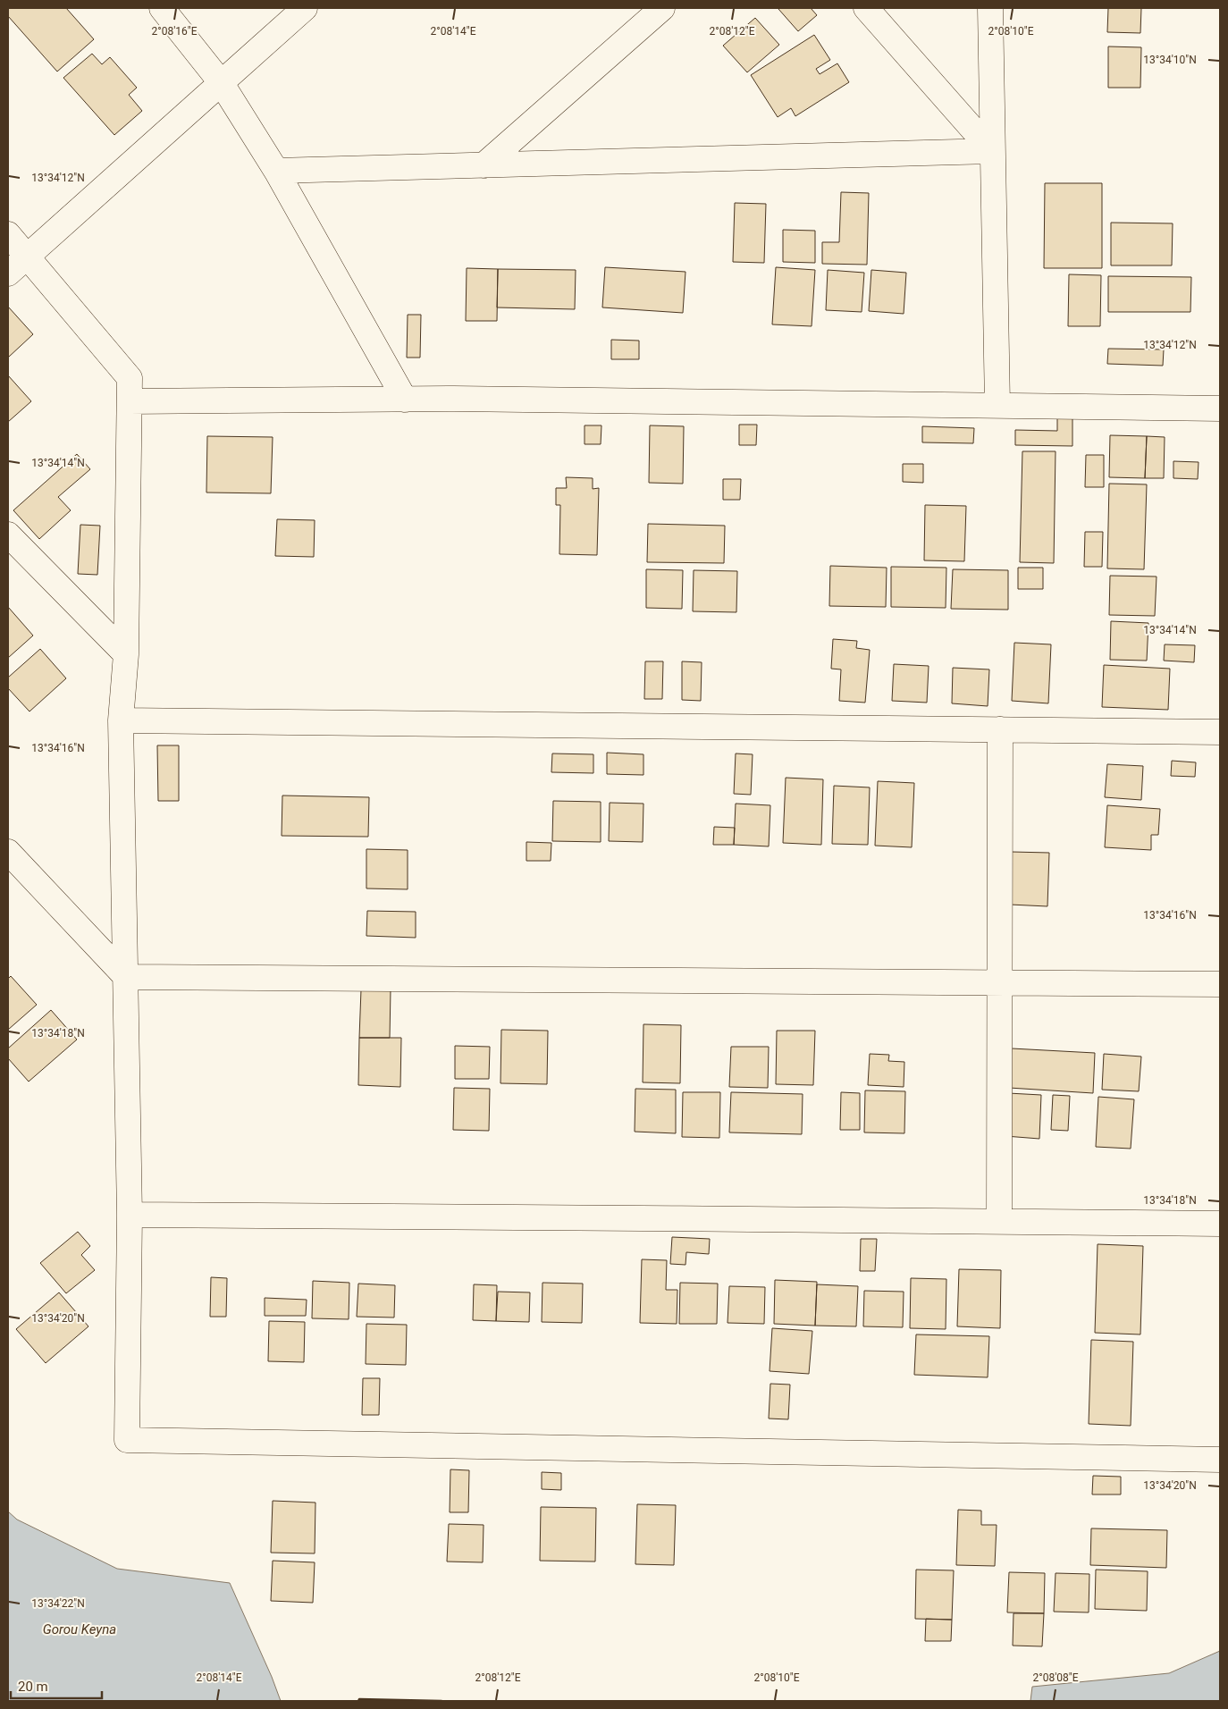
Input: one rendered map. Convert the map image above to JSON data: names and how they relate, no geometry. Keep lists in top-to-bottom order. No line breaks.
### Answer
{"water":["Gorou Keyna"],"scale_bar":"20 m","coordinates":["2°08'16\"E","2°08'14\"E","2°08'12\"E","2°08'10\"E","13°34'10\"N","13°34'12\"N","13°34'14\"N","13°34'16\"N","13°34'18\"N","13°34'20\"N","13°34'22\"N","2°08'08\"E"]}
